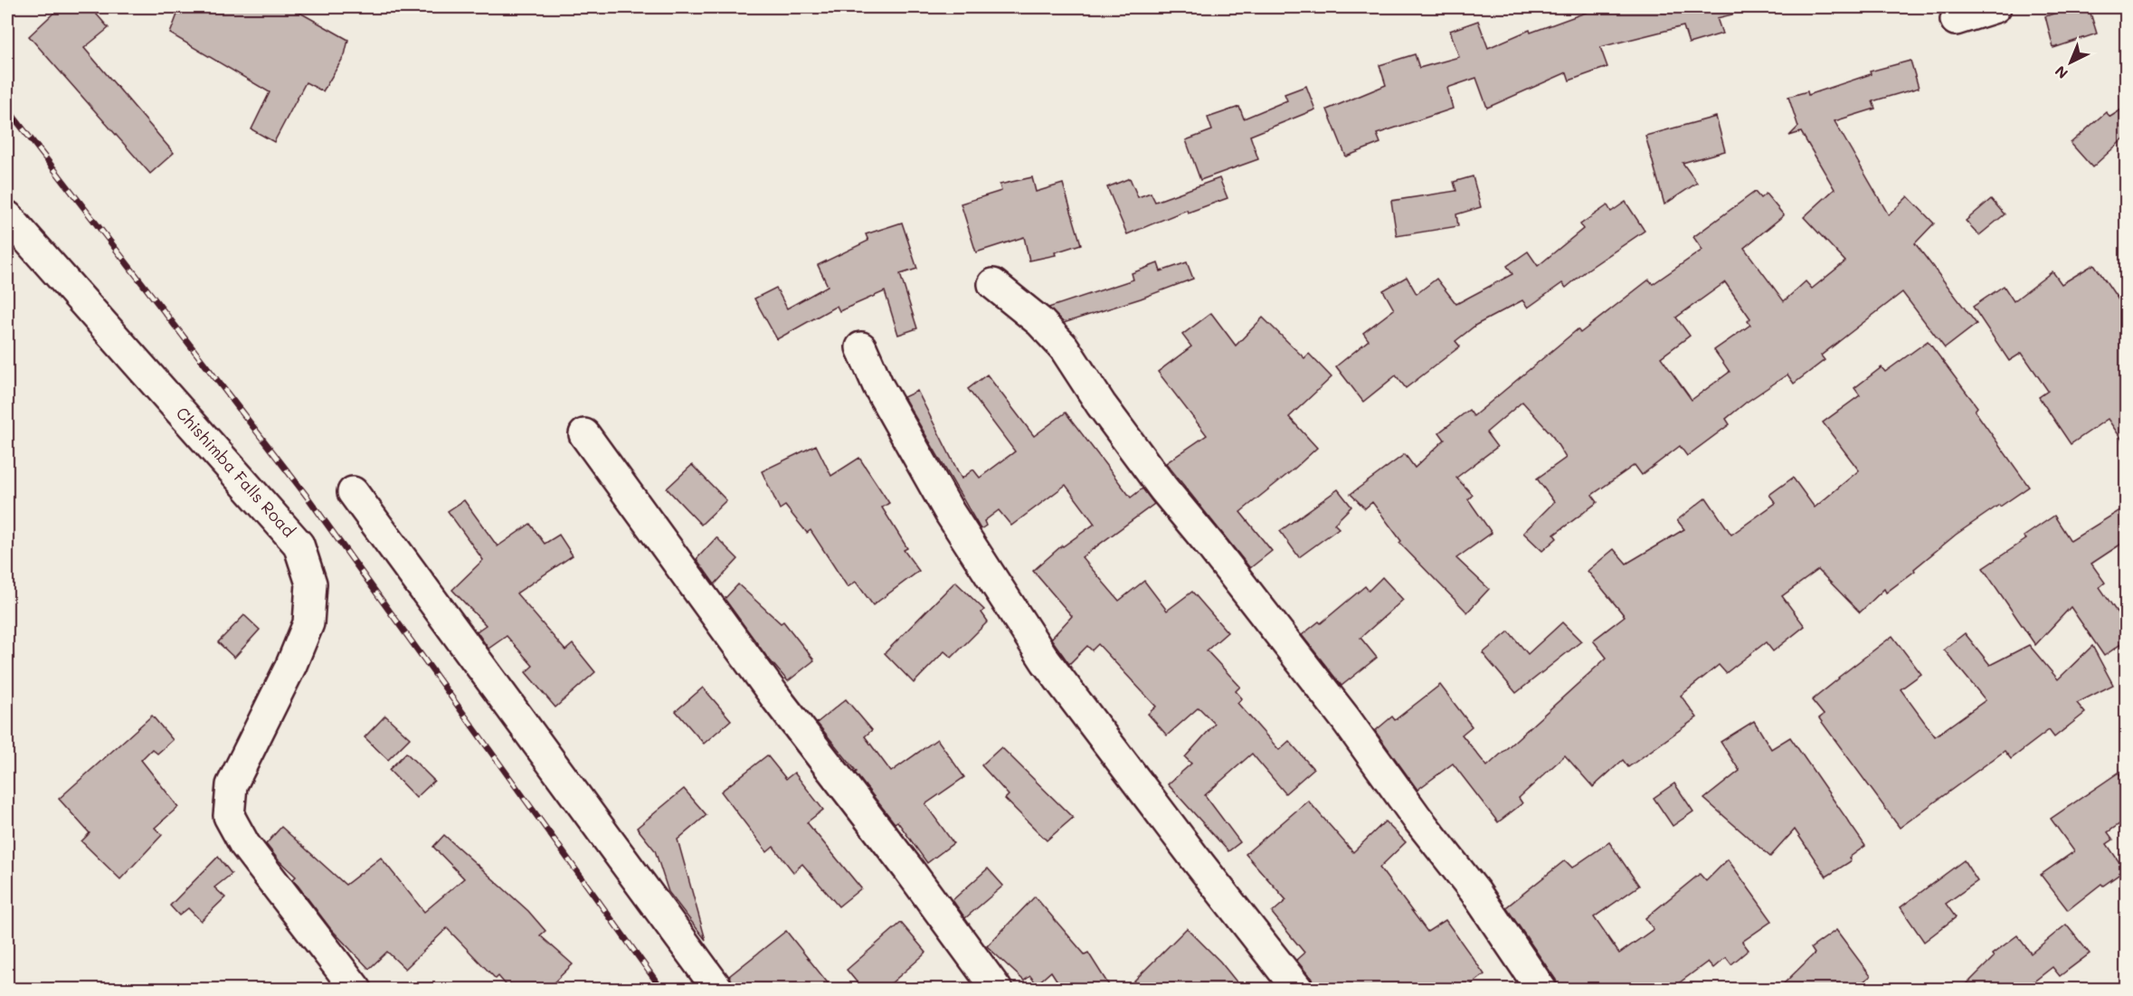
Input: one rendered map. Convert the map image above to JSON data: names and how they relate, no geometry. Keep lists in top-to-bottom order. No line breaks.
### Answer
{"streets":{"street":["Chishimba Falls Road"]},"north":"bottom left"}
